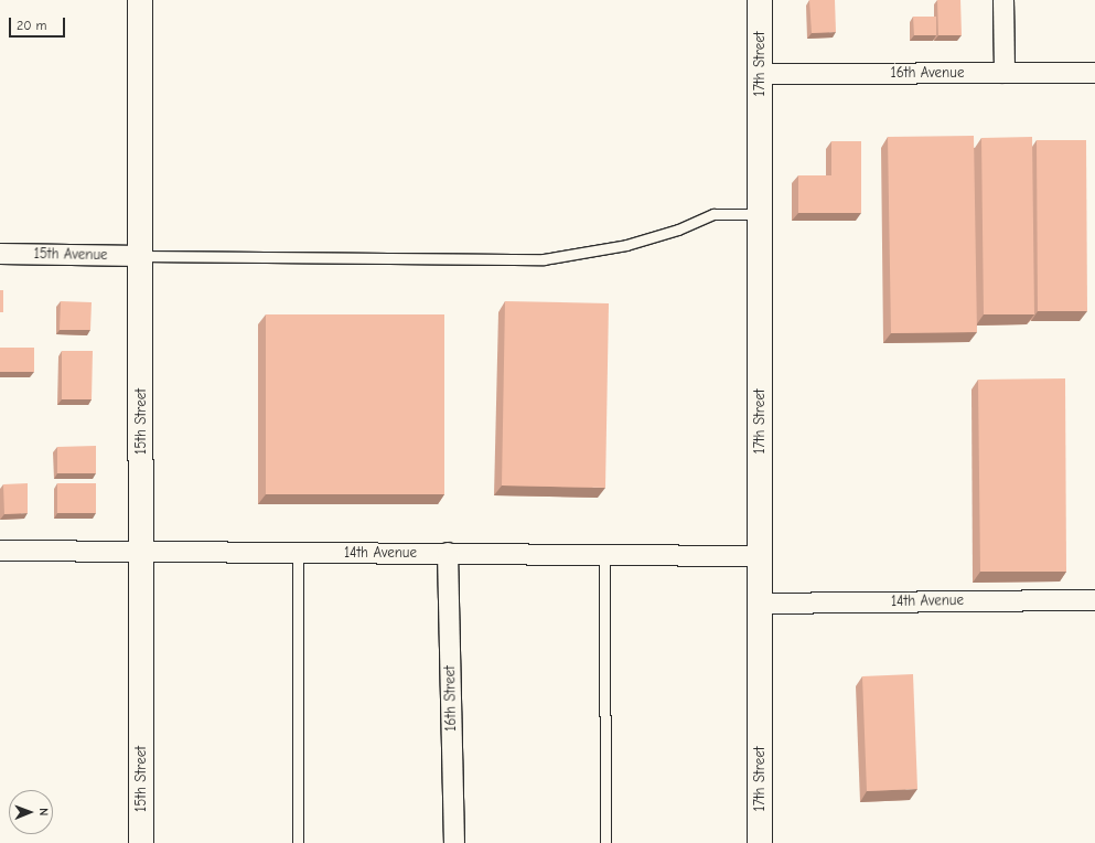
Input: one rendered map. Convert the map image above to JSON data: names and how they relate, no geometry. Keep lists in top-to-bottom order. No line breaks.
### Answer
{"streets":{"main road":["17th Street","15th Street"],"street":["16th Avenue","15th Avenue","14th Avenue","16th Street"]},"crossings":[["17th Street","16th Avenue"],["17th Street","14th Avenue"],["15th Avenue","15th Street"],["15th Street","14th Avenue"],["14th Avenue","16th Street"]],"scale_bar":"20 m","north":"right"}
